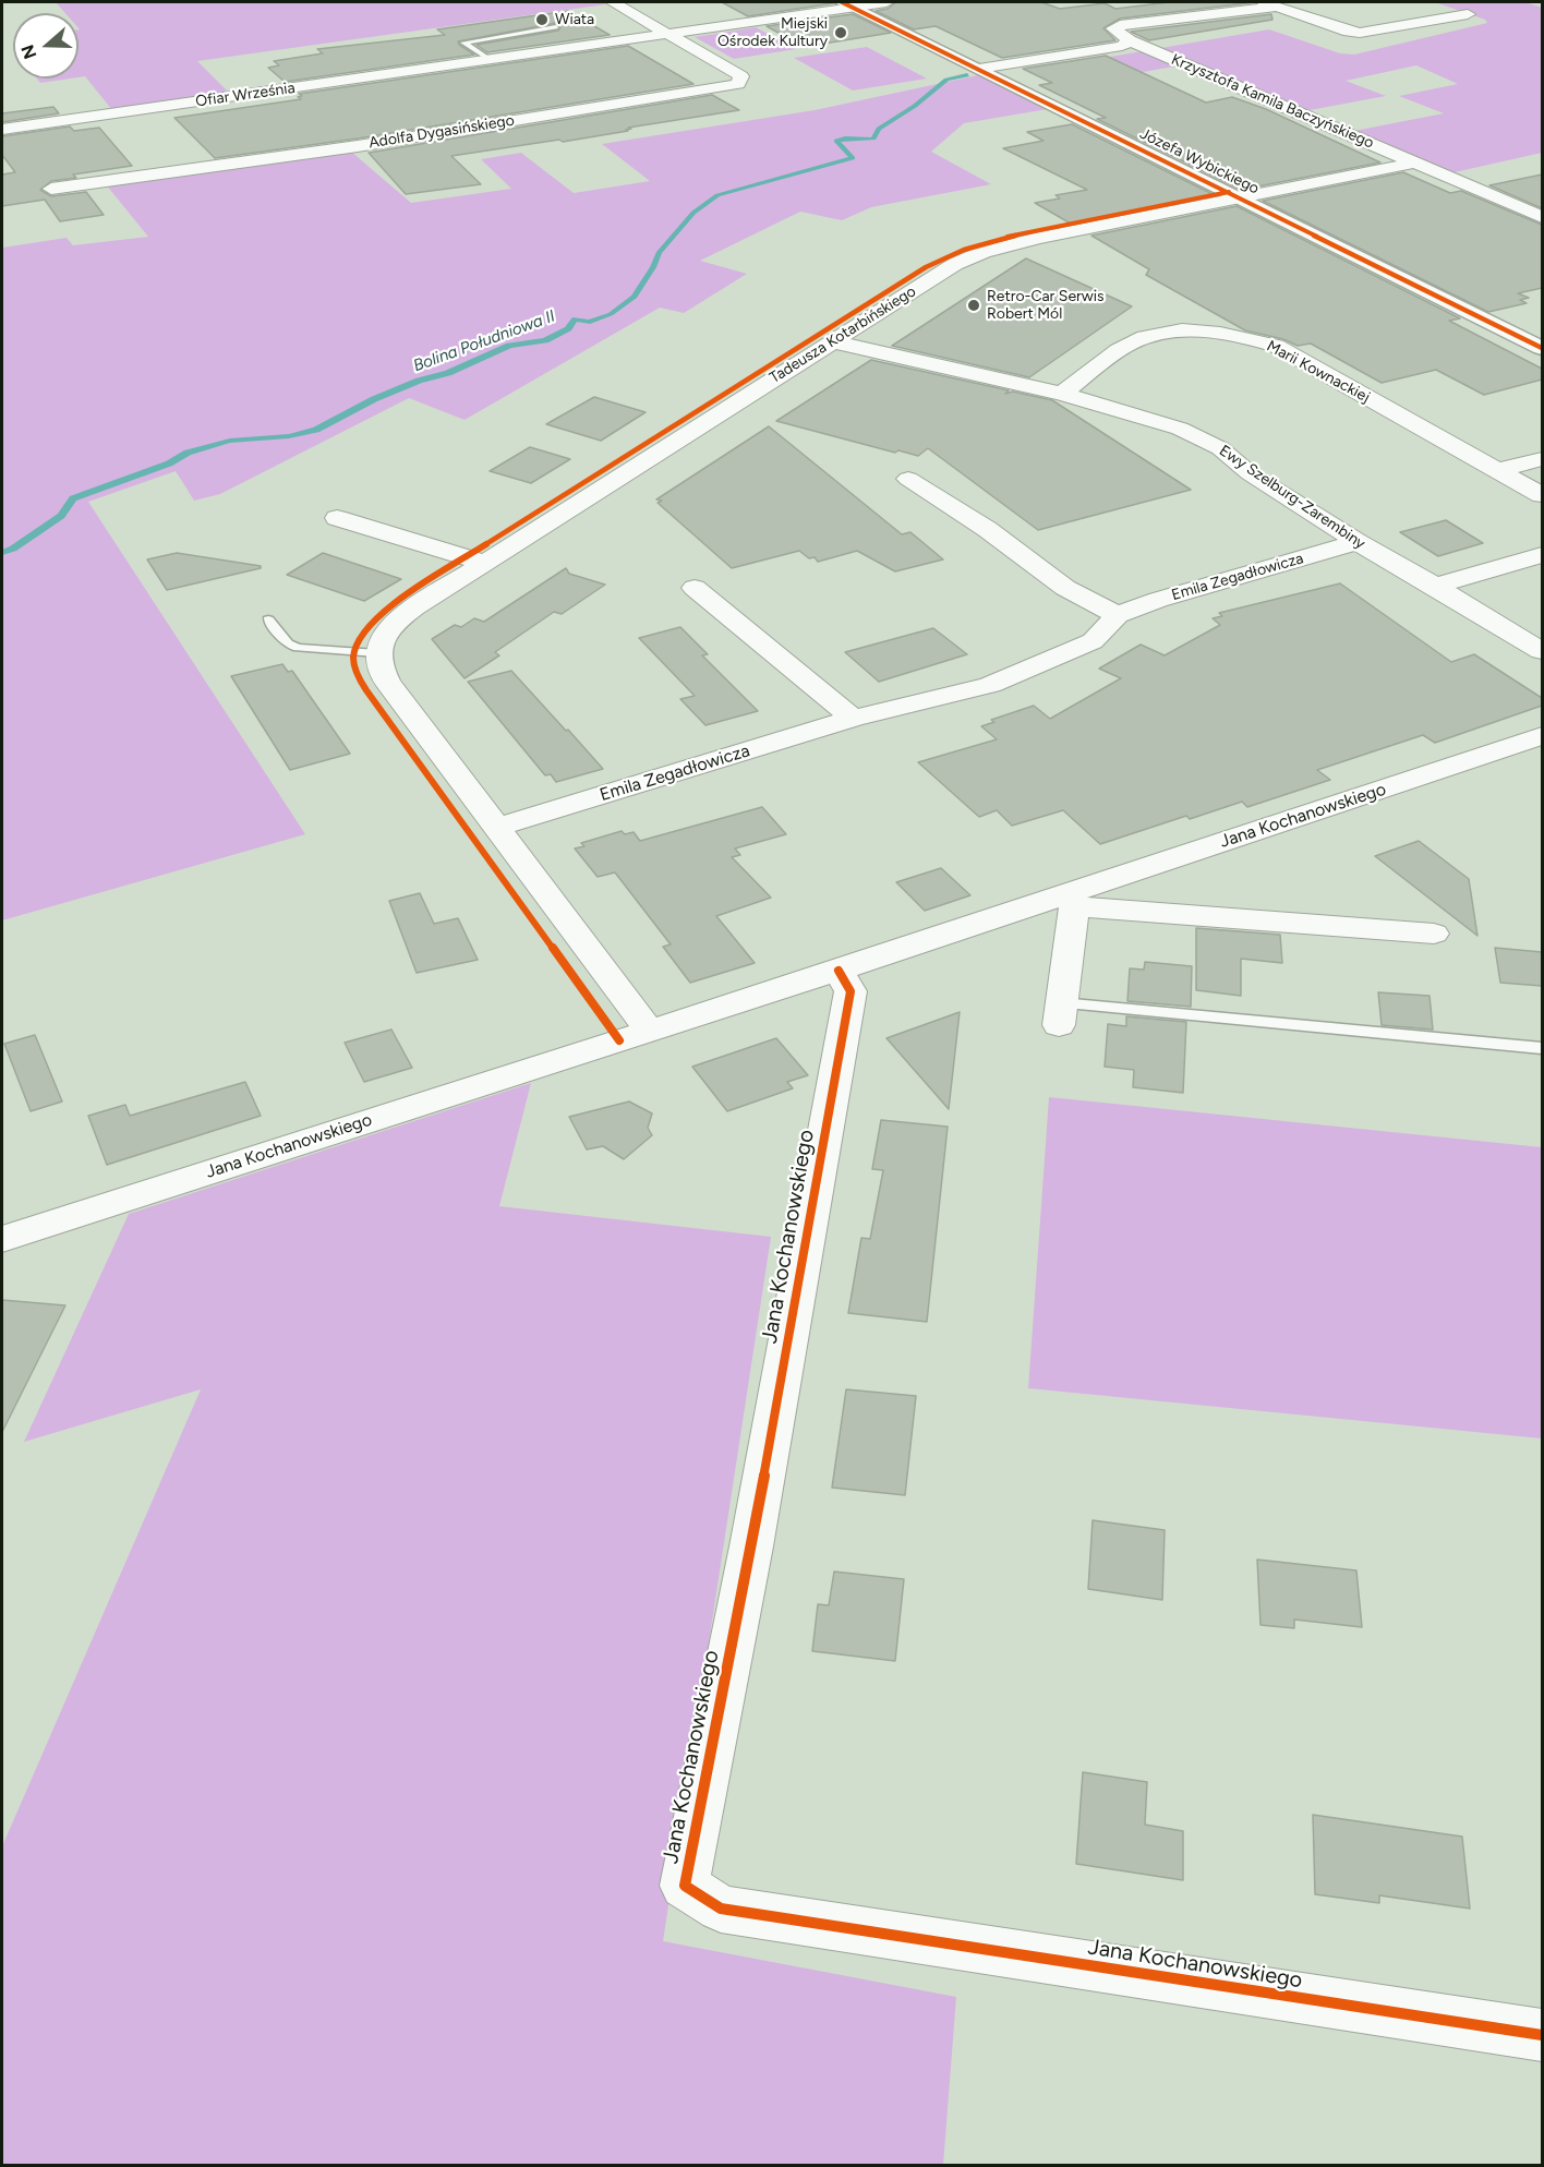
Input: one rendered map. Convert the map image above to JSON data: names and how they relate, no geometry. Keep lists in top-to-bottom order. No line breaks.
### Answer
{"streets":{"street":["Ofiar Września","Krzysztofa Kamila Baczyńskiego","Adolfa Dygasińskiego","Józefa Wybickiego","Tadeusza Kotarbińskiego","Marii Kownackiej","Ewy Szelburg-Zarembiny","Emila Zegadłowicza","Jana Kochanowskiego"]},"crossings":[["Ofiar Września","Adolfa Dygasińskiego"],["Ofiar Września","Józefa Wybickiego"],["Krzysztofa Kamila Baczyńskiego","Tadeusza Kotarbińskiego"],["Józefa Wybickiego","Tadeusza Kotarbińskiego"],["Tadeusza Kotarbińskiego","Ewy Szelburg-Zarembiny"],["Marii Kownackiej","Ewy Szelburg-Zarembiny"],["Ewy Szelburg-Zarembiny","Emila Zegadłowicza"]],"water":["Bolina Południowa II"],"places":["Wiata","Miejski Ośrodek Kultury","Retro-Car Serwis Robert Mól"],"north":"left"}
